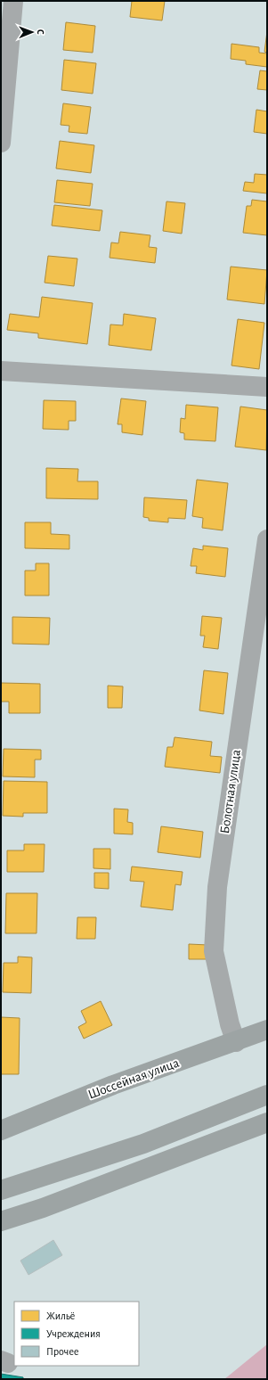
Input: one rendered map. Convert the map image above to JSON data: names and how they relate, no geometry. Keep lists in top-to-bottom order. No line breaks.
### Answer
{"streets":{"main road":["Шоссейная улица"],"street":["Болотная улица"]},"crossings":[["Болотная улица","Шоссейная улица"]],"legend":["Жильё","Учреждения","Прочее"],"north":"right"}
